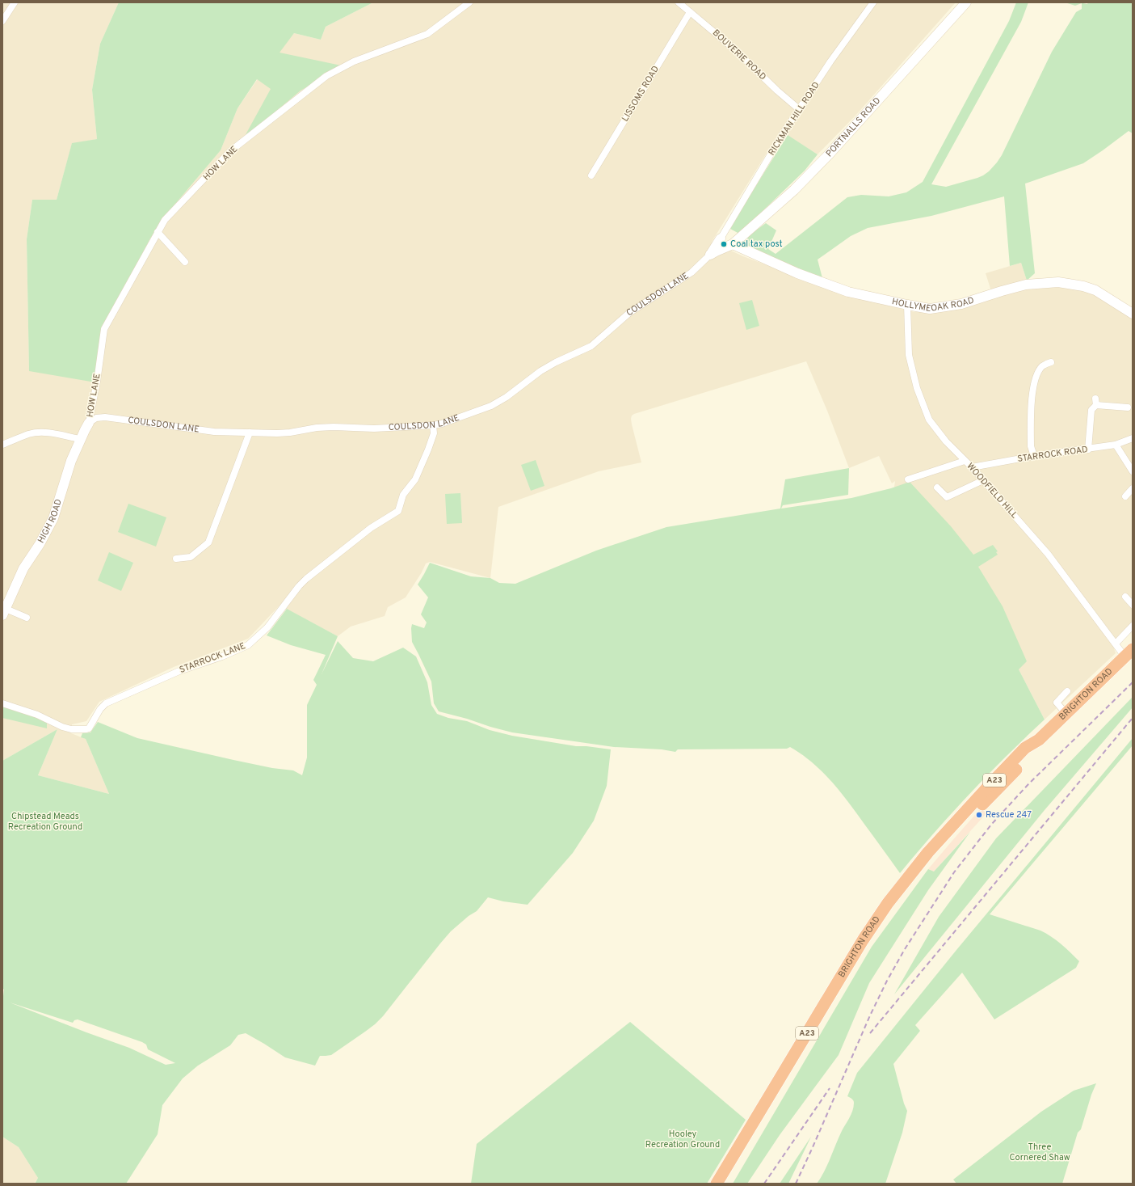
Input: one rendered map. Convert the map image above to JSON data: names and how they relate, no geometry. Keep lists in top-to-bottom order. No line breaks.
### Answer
{"streets":{"highway":["BRIGHTON ROAD","A23"],"street":["BOUVERIE ROAD","LISSOMS ROAD","RICKMAN HILL ROAD","PORTNALLS ROAD","HOW LANE","COULSDON LANE","HOLLYMEOAK ROAD","STARROCK ROAD","WOODFIELD HILL","HIGH ROAD","STARROCK LANE"]},"crossings":[["BOUVERIE ROAD","LISSOMS ROAD"],["BOUVERIE ROAD","RICKMAN HILL ROAD"],["RICKMAN HILL ROAD","COULSDON LANE"],["PORTNALLS ROAD","COULSDON LANE"],["PORTNALLS ROAD","HOLLYMEOAK ROAD"],["HOW LANE","COULSDON LANE"],["HOW LANE","HIGH ROAD"],["COULSDON LANE","HOLLYMEOAK ROAD"],["COULSDON LANE","HIGH ROAD"],["COULSDON LANE","STARROCK LANE"],["HOLLYMEOAK ROAD","WOODFIELD HILL"],["STARROCK ROAD","WOODFIELD HILL"],["WOODFIELD HILL","BRIGHTON ROAD"]],"parks":["Chipstead Meads Recreation Ground","Hooley Recreation Ground","Three Cornered Shaw"],"places":["Coal tax post","Rescue 247"]}
